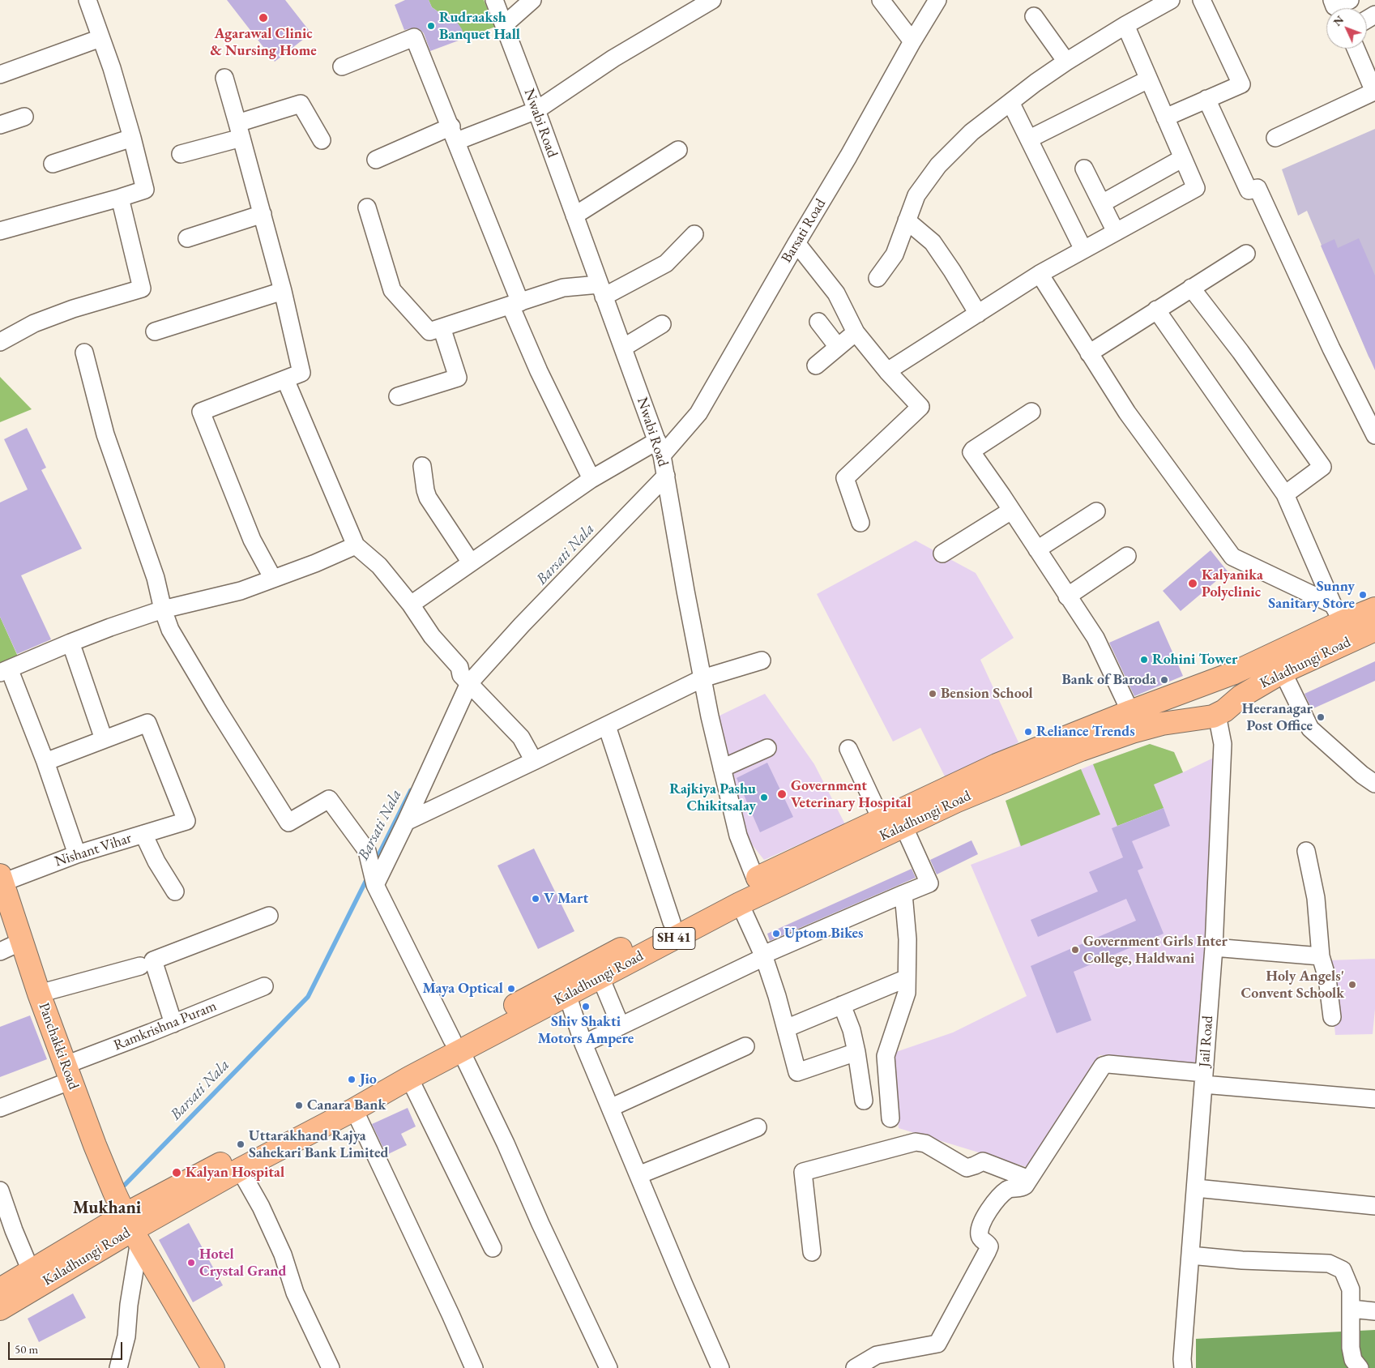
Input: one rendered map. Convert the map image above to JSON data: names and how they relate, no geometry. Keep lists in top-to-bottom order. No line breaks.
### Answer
{"streets":{"main road":["Kaladhungi Road","SH 41","Panchakki Road"],"street":["Nwabi Road","Barsati Road","Nishant Vihar","Ramkrishna Puram","Jail Road"]},"crossings":[["Nwabi Road","Barsati Road"],["Nwabi Road","Kaladhungi Road"],["Kaladhungi Road","Jail Road"],["Kaladhungi Road","Panchakki Road"],["Nishant Vihar","Panchakki Road"],["Ramkrishna Puram","Panchakki Road"]],"districts":["Mukhani"],"water":["Barsati Nala"],"places":["Agarawal Clinic & Nursing Home","Rudraaksh Banquet Hall","Kalyanika Polyclinic","Sunny Sanitary Store","Rohini Tower","Bank of Baroda","Bension School","Heeranagar Post Office","Reliance Trends","Government Veterinary Hospital","Rajkiya Pashu Chikitsalay","V Mart","Uptom Bikes","Government Girls Inter College, Haldwani","Holy Angels' Convent Schoolk","Maya Optical","Shiv Shakti Motors Ampere","Jio","Canara Bank","Uttarakhand Rajya Sahekari Bank Limited","Kalyan Hospital","Hotel Crystal Grand"],"scale_bar":"50 m","north":"top left"}
